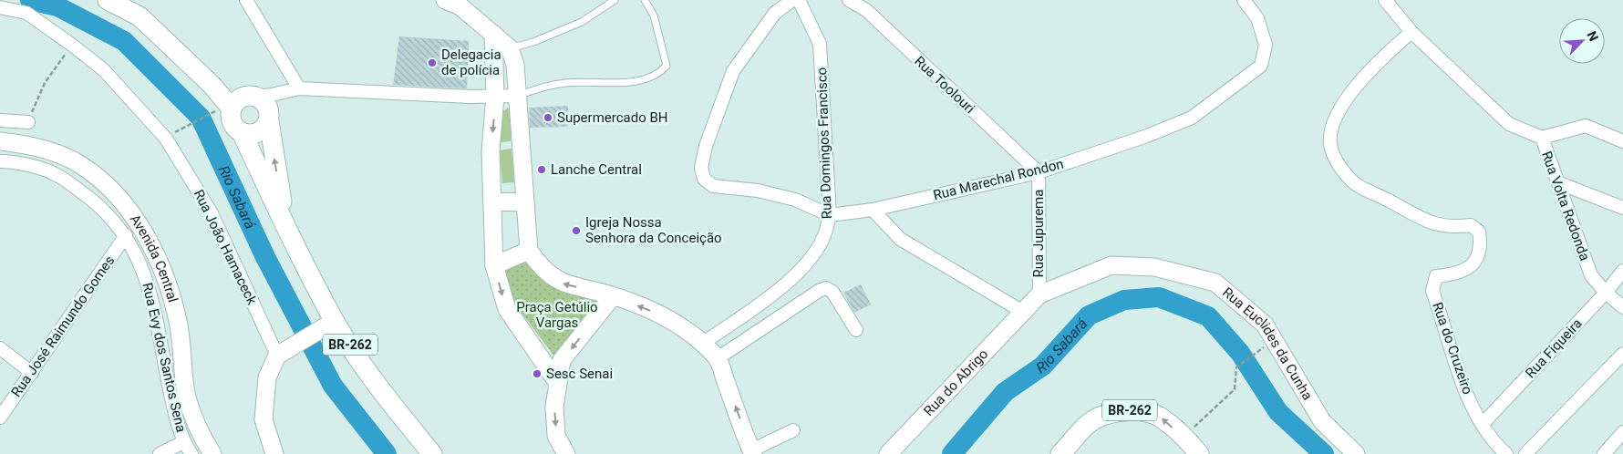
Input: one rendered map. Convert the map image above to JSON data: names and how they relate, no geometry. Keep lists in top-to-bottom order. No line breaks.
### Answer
{"streets":{"main road":["Avenida Central","BR-262","Rua Euclides da Cunha","Rua do Abrigo"],"street":["Rua Toolouri","Rua Domingos Francisco","Rua Marechal Rondon","Rua Volta Redonda","Rua Jupurema","Rua João Hamaceck","Rua José Raimundo Gomes","Rua do Cruzeiro","Rua Fiqueira","Rua Evy dos Santos Sena"]},"crossings":[["Rua Toolouri","Rua Marechal Rondon"],["Rua Toolouri","Rua Jupurema"],["Rua Domingos Francisco","Rua Marechal Rondon"],["Rua Marechal Rondon","Rua Jupurema"],["Rua Volta Redonda","Rua do Cruzeiro"],["Rua Volta Redonda","Rua Fiqueira"],["Rua Jupurema","Rua Euclides da Cunha"],["Rua José Raimundo Gomes","Rua Evy dos Santos Sena"],["Rua Euclides da Cunha","Rua do Abrigo"],["Rua do Cruzeiro","Rua Fiqueira"]],"water":["Rio Sabará"],"parks":["Praça Getúlio Vargas"],"places":["Delegacia de polícia","Supermercado BH","Lanche Central","Igreja Nossa Senhora da Conceição","Sesc Senai"],"north":"top right"}
